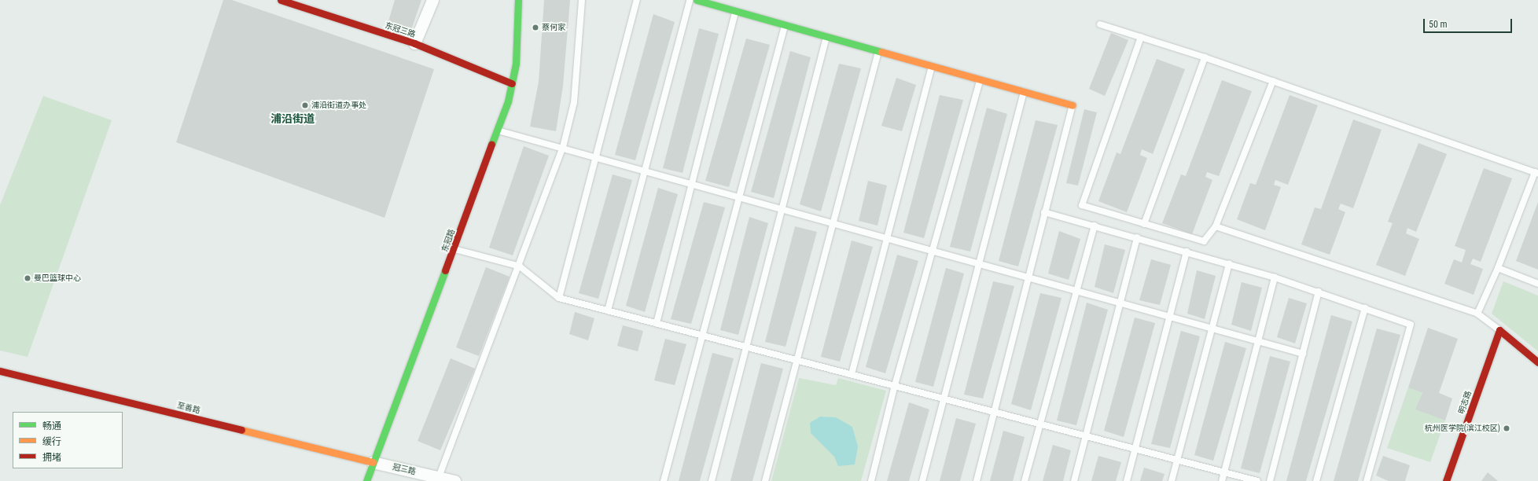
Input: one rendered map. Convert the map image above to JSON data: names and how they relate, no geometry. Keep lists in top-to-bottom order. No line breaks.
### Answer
{"streets":{"street":["东冠三路","东冠路","明志路","至善路","冠三路"]},"crossings":[["东冠三路","东冠路"],["东冠路","至善路"],["东冠路","冠三路"],["至善路","冠三路"]],"districts":["浦沿街道"],"places":["蔡何家","浦沿街道办事处","曼巴篮球中心","杭州医学院(滨江校区)"],"legend":["畅通","缓行","拥堵"],"scale_bar":"50 m"}
